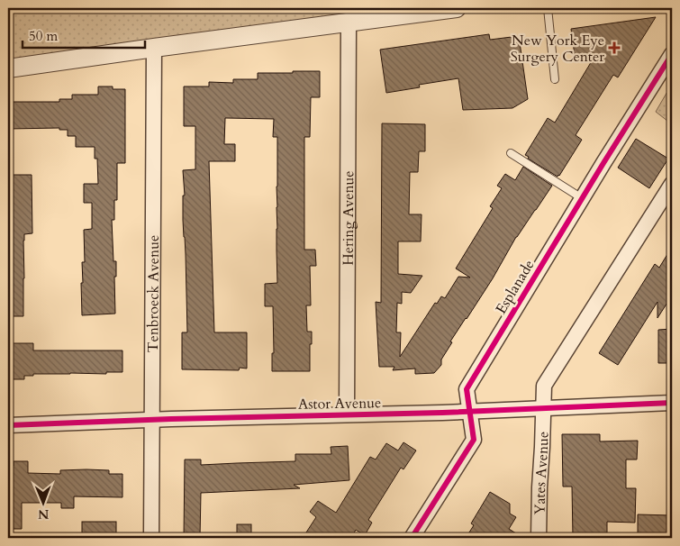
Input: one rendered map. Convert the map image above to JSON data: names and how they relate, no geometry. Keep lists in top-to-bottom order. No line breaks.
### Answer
{"streets":{"street":["Hering Avenue","Esplanade","Tenbroeck Avenue","Astor Avenue","Yates Avenue"]},"crossings":[["Hering Avenue","Astor Avenue"],["Esplanade","Astor Avenue"],["Tenbroeck Avenue","Astor Avenue"],["Astor Avenue","Yates Avenue"]],"places":{"health":["New York Eye Surgery Center"]},"scale_bar":"50 m","north":"bottom"}
